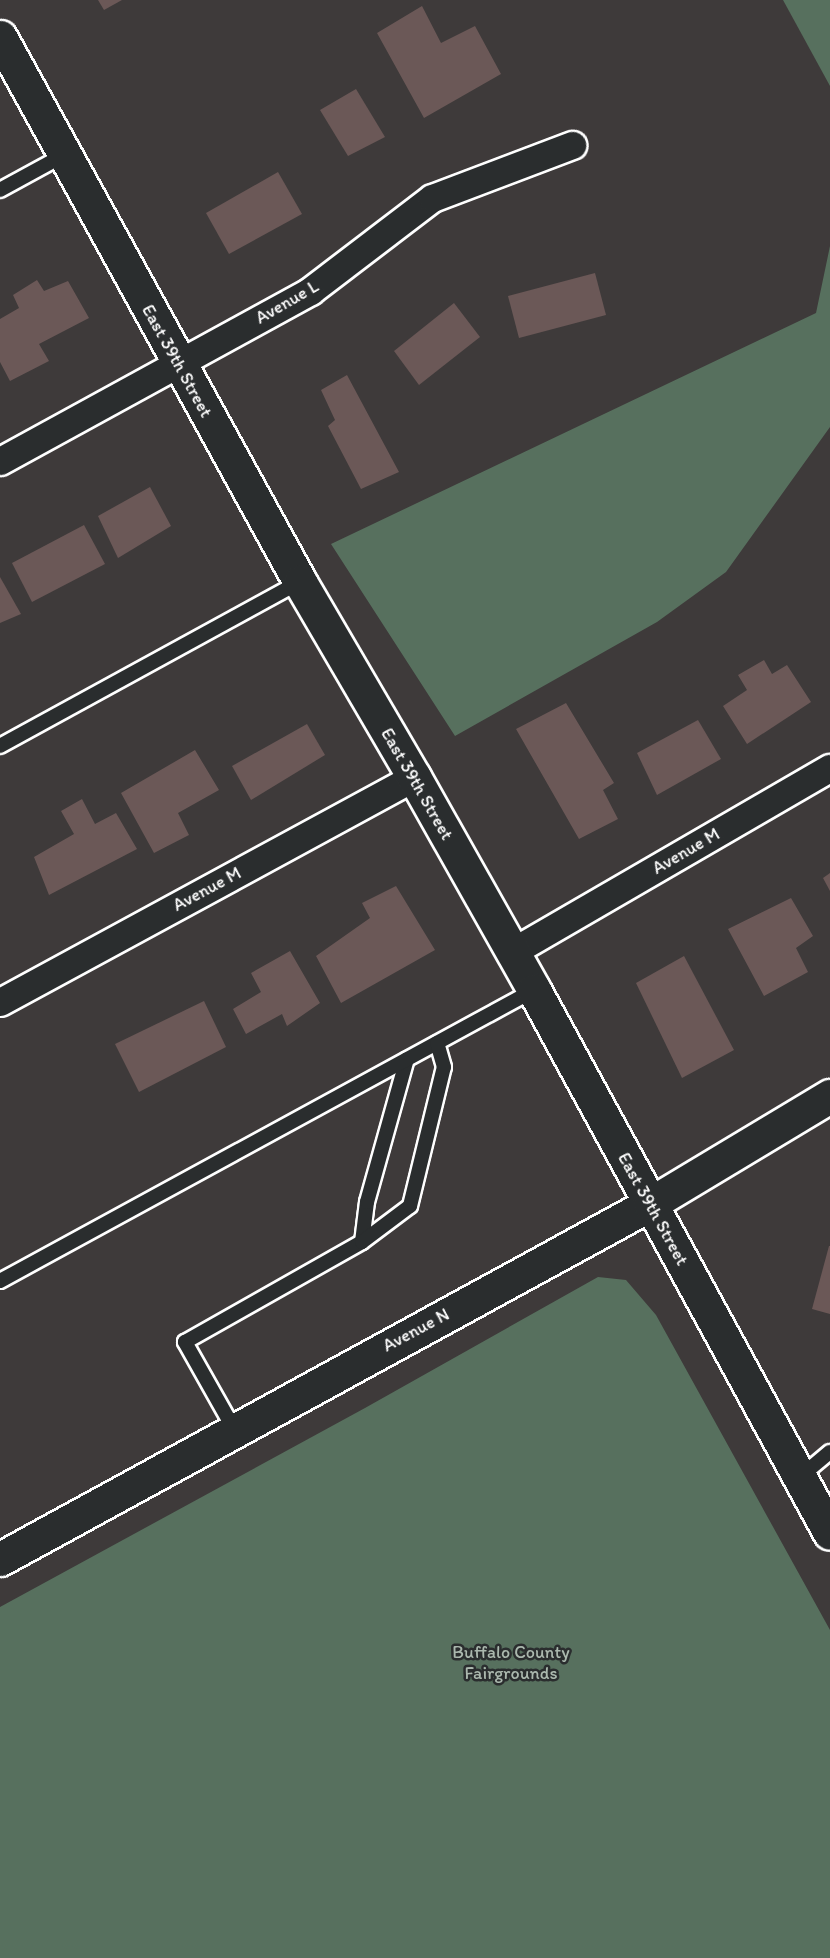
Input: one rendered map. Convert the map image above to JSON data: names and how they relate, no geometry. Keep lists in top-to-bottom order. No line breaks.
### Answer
{"streets":{"main road":["East 39th Street","Avenue N"],"street":["Avenue L","Avenue M"]},"crossings":[["Avenue L","East 39th Street"],["East 39th Street","Avenue M"],["East 39th Street","Avenue N"]],"parks":["Buffalo County Fairgrounds"]}
